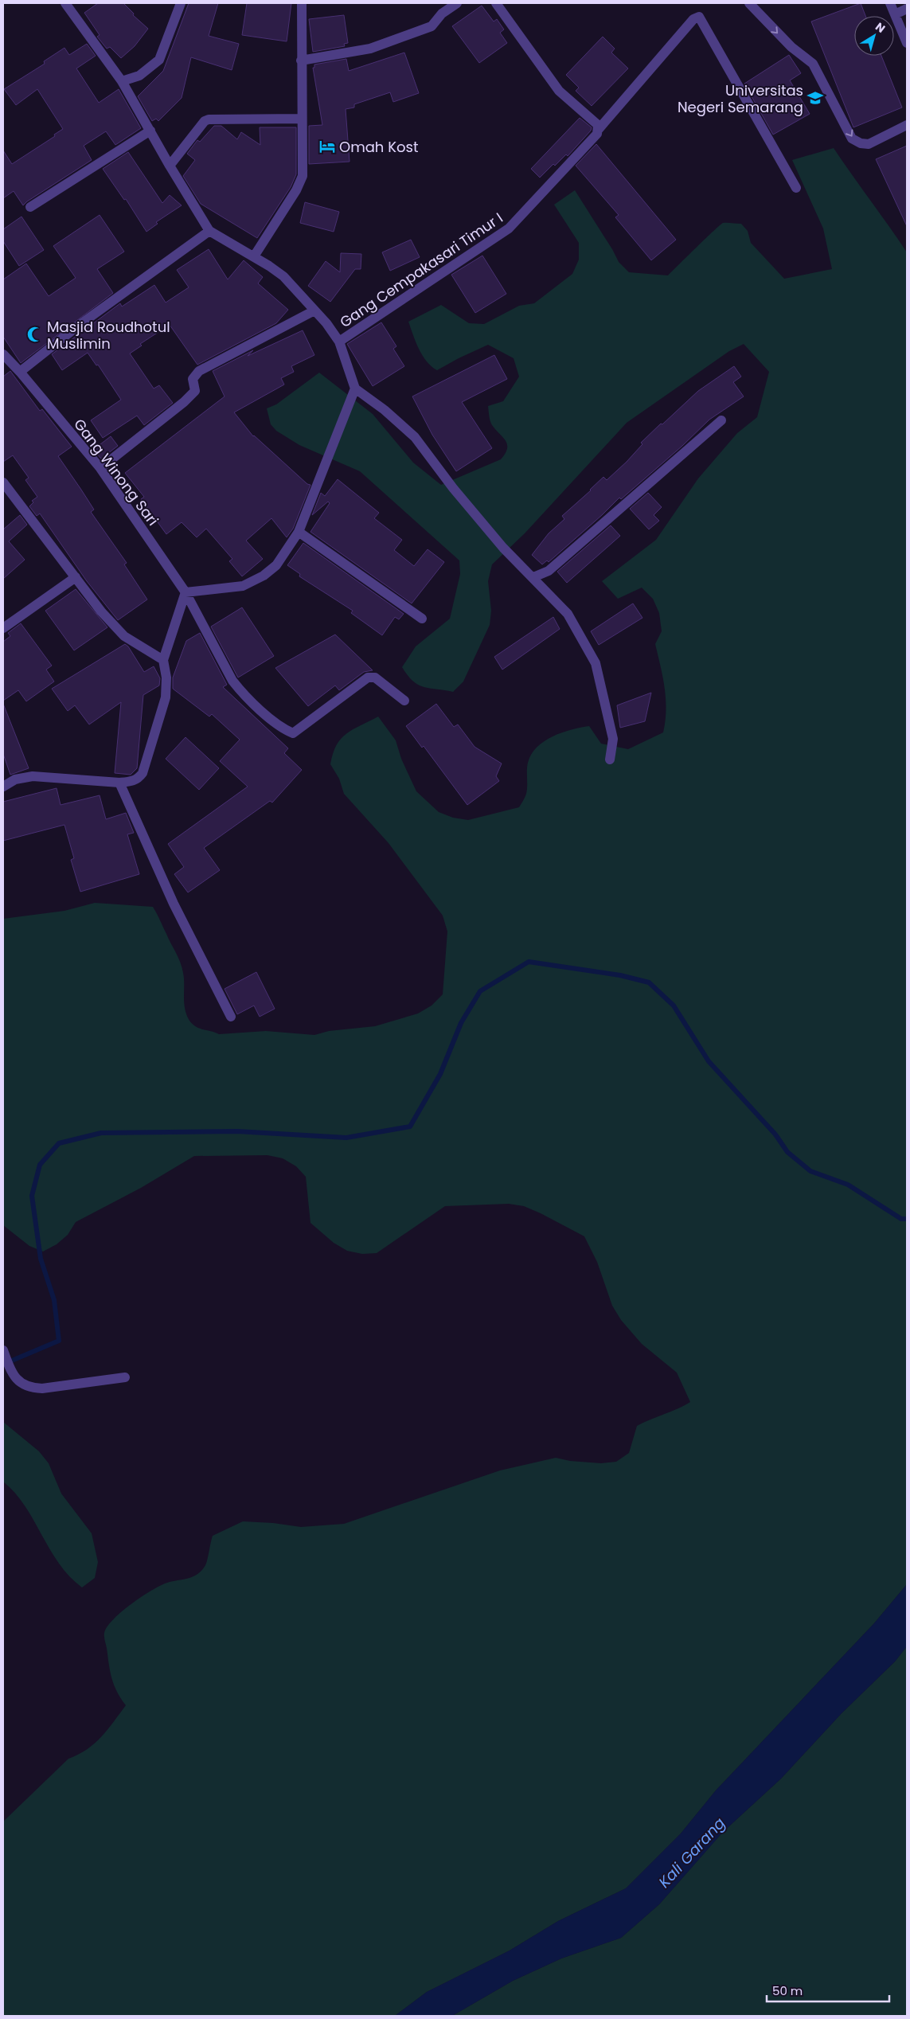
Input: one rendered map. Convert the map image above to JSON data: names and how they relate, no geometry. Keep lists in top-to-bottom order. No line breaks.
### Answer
{"streets":{"street":["Gang Cempakasari Timur I","Gang Winong Sari"]},"water":["Kali Garang"],"places":{"school or university":["Universitas Negeri Semarang"],"hotel":["Omah Kost"],"mosque":["Masjid Roudhotul Muslimin"]},"scale_bar":"50 m","north":"top right"}
